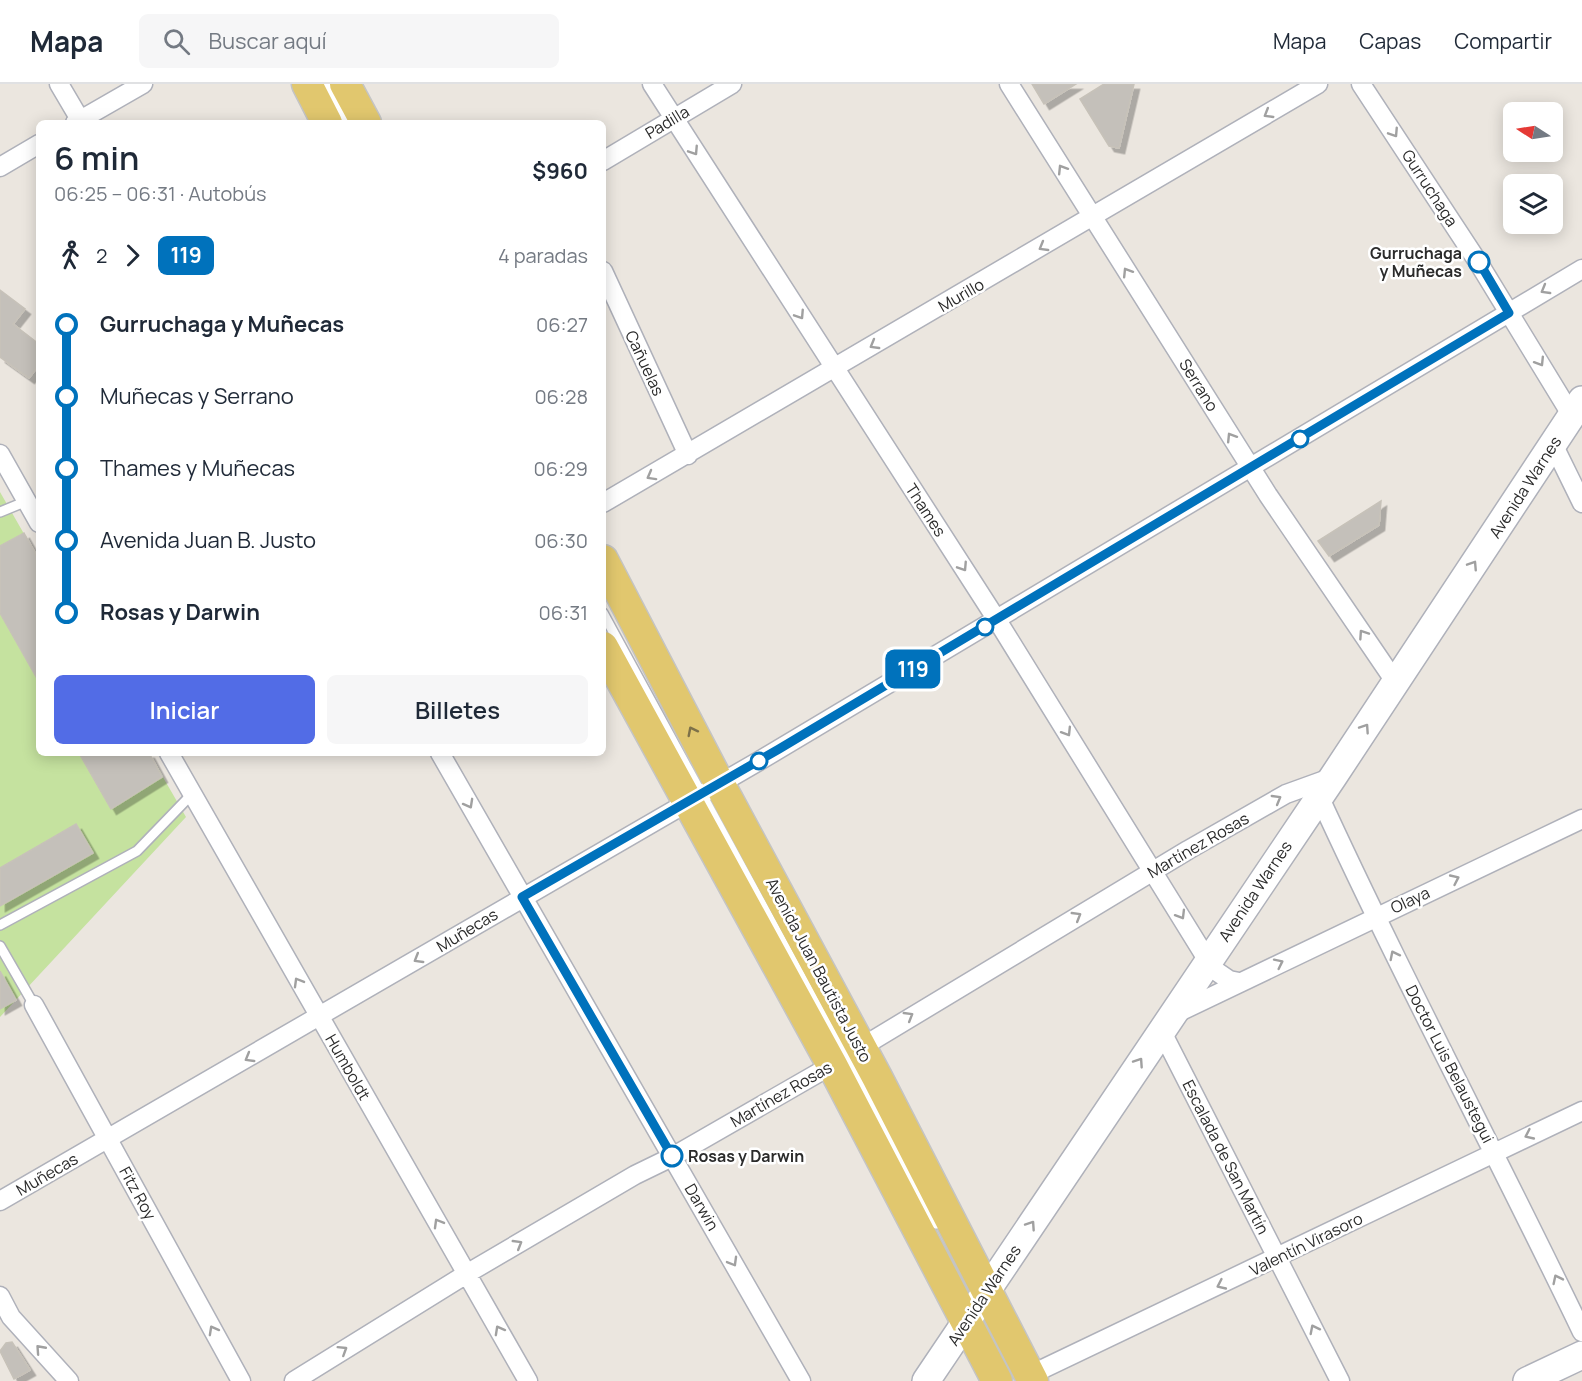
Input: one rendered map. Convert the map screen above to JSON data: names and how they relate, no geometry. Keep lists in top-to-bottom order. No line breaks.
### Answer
{"streets":{"main road":["Avenida Warnes","Avenida Juan Bautista Justo"],"street":["Padilla","Gurruchaga","Murillo","Cañuelas","Serrano","Thames","Martínez Rosas","Olaya","Muñecas","Doctor Luis Belaustegui","Humboldt","Escalada de San Martín","Fitz Roy","Darwin","Valentín Virasoro"]},"crossings":[["Padilla","Thames"],["Gurruchaga","Avenida Warnes"],["Gurruchaga","Muñecas"],["Murillo","Cañuelas"],["Murillo","Serrano"],["Murillo","Thames"],["Serrano","Avenida Warnes"],["Serrano","Muñecas"],["Avenida Warnes","Thames"],["Avenida Warnes","Martínez Rosas"],["Avenida Warnes","Olaya"],["Avenida Warnes","Avenida Juan Bautista Justo"],["Avenida Warnes","Doctor Luis Belaustegui"],["Avenida Warnes","Escalada de San Martín"],["Thames","Martínez Rosas"],["Thames","Muñecas"],["Martínez Rosas","Avenida Juan Bautista Justo"],["Martínez Rosas","Doctor Luis Belaustegui"],["Martínez Rosas","Humboldt"],["Martínez Rosas","Darwin"],["Olaya","Doctor Luis Belaustegui"],["Olaya","Escalada de San Martín"],["Muñecas","Avenida Juan Bautista Justo"],["Muñecas","Humboldt"],["Muñecas","Fitz Roy"],["Muñecas","Darwin"],["Avenida Juan Bautista Justo","Valentín Virasoro"],["Doctor Luis Belaustegui","Valentín Virasoro"],["Escalada de San Martín","Valentín Virasoro"]],"one_way":["Gurruchaga","Murillo","Serrano","Avenida Warnes","Thames","Martínez Rosas","Olaya","Doctor Luis Belaustegui","Humboldt","Fitz Roy","Darwin","Valentín Virasoro"],"places":["Gurruchaga y Muñecas","Rosas y Darwin"],"lines":["bus line 119"],"north":"left","page":{"header":"Mapa","search":"Buscar aquí","nav":["Mapa","Capas","Compartir"],"on_map":"119","heading":["6 min","06:25 – 06:31 · Autobús","$960"],"legs":["2","119","4 paradas"],"list":[{"name":"Gurruchaga y Muñecas","value":"06:27"},{"name":"Muñecas y Serrano","value":"06:28"},{"name":"Thames y Muñecas","value":"06:29"},{"name":"Avenida Juan B. Justo","value":"06:30"},{"name":"Rosas y Darwin","value":"06:31"}],"buttons":["Iniciar","Billetes"]}}
